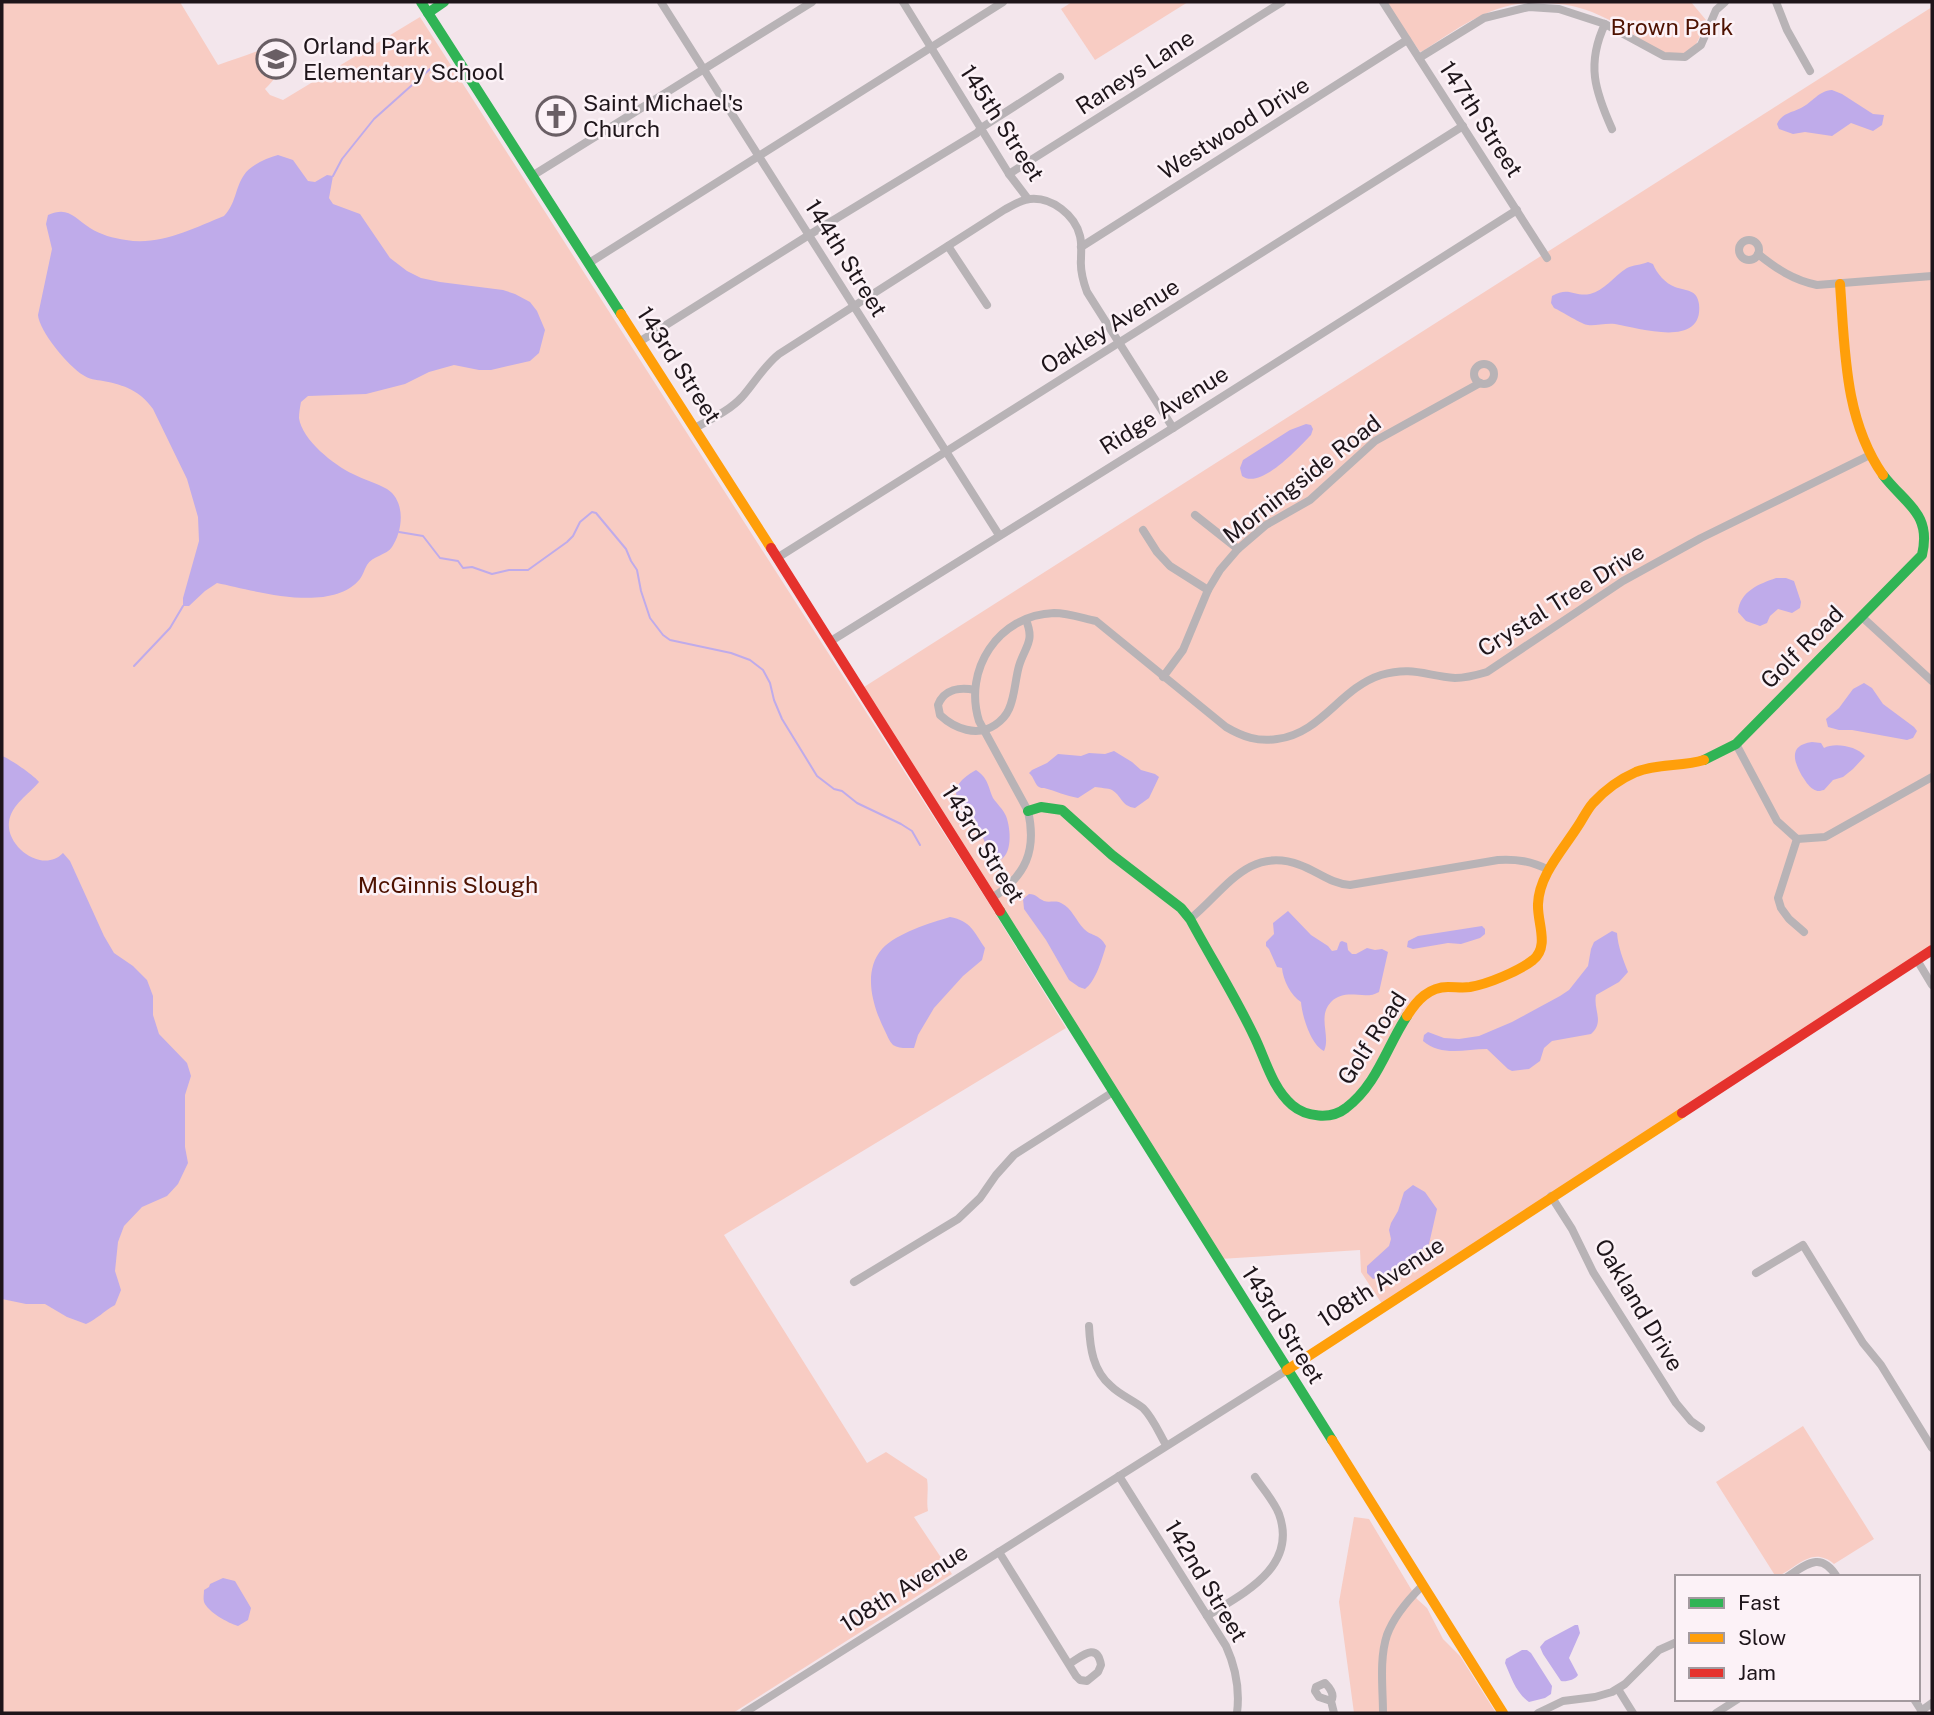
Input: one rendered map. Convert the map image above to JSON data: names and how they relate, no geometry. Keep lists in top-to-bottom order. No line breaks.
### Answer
{"streets":{"street":["Raneys Lane","147th Street","145th Street","Westwood Drive","144th Street","Oakley Avenue","143rd Street","Ridge Avenue","Morningside Road","Crystal Tree Drive","Golf Road","108th Avenue","Oakland Drive","142nd Street"]},"crossings":[["Raneys Lane","145th Street"],["147th Street","Westwood Drive"],["147th Street","Oakley Avenue"],["147th Street","Ridge Avenue"],["145th Street","Westwood Drive"],["145th Street","Oakley Avenue"],["145th Street","Ridge Avenue"],["144th Street","Oakley Avenue"],["144th Street","Ridge Avenue"],["Oakley Avenue","143rd Street"],["143rd Street","Ridge Avenue"],["143rd Street","Crystal Tree Drive"],["143rd Street","108th Avenue"],["Morningside Road","Crystal Tree Drive"],["Crystal Tree Drive","Golf Road"],["108th Avenue","Oakland Drive"],["108th Avenue","142nd Street"]],"parks":["Brown Park","McGinnis Slough"],"places":{"school or university":["Orland Park Elementary School"],"church":["Saint Michael's Church"]},"legend":["Fast","Slow","Jam"]}
